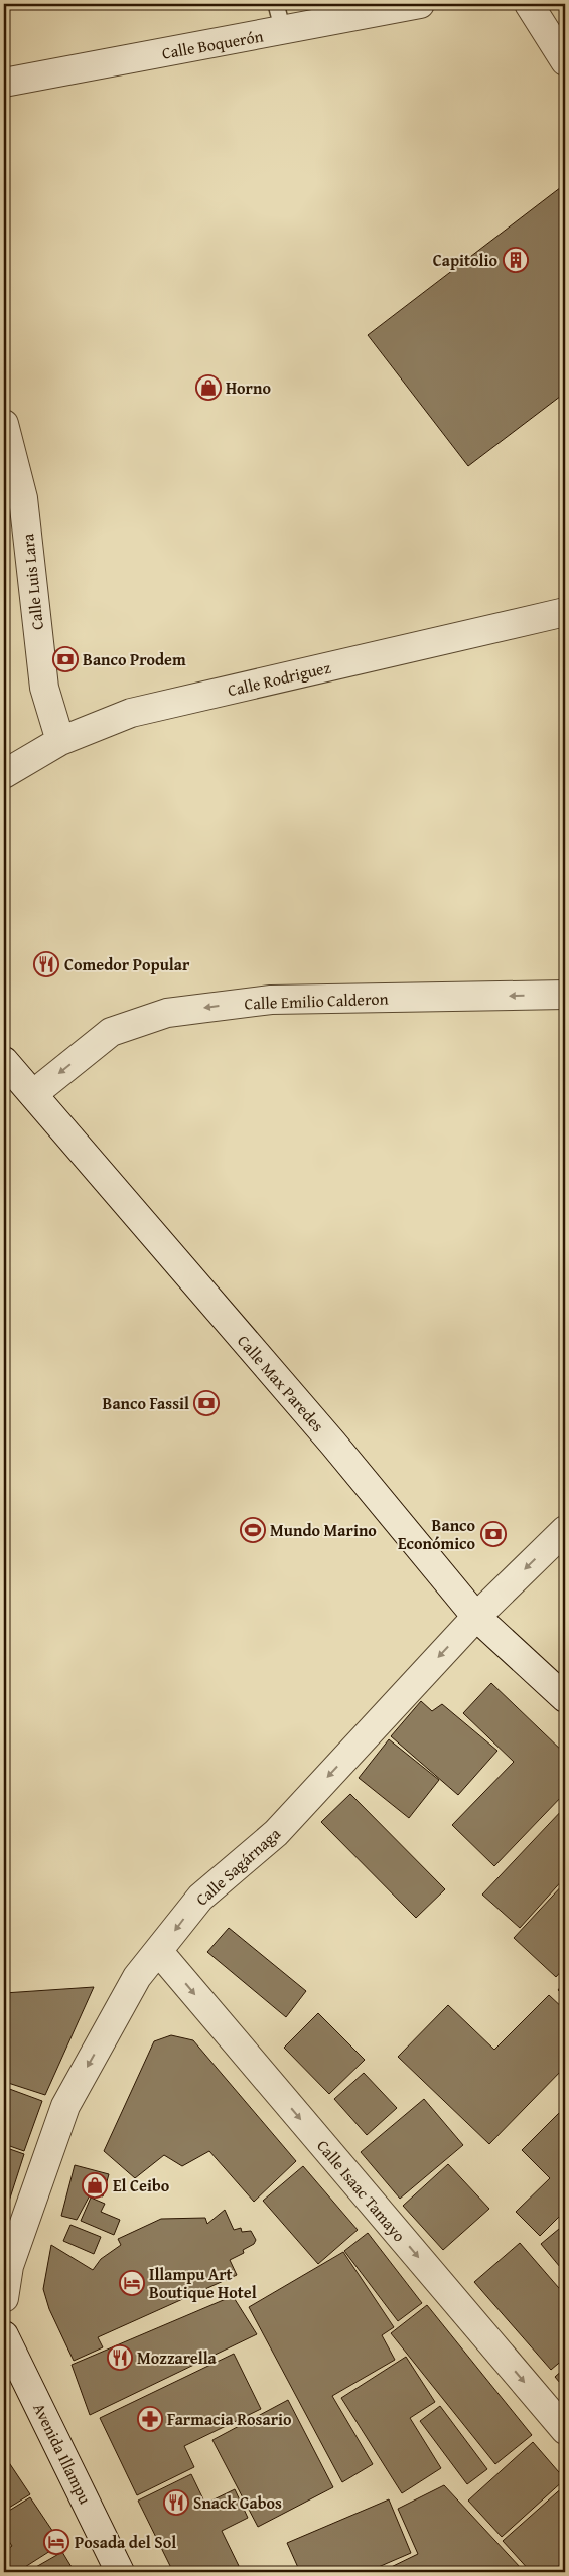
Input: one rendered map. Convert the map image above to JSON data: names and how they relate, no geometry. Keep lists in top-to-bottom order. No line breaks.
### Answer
{"streets":{"street":["Calle Boquerón","Calle Luis Lara","Calle Rodriguez","Calle Emilio Calderon","Calle Max Paredes","Calle Sagárnaga","Calle Isaac Tamayo","Avenida Illampu"]},"crossings":[["Calle Luis Lara","Calle Rodriguez"],["Calle Emilio Calderon","Calle Max Paredes"],["Calle Max Paredes","Calle Sagárnaga"],["Calle Sagárnaga","Calle Isaac Tamayo"]],"one_way":["Calle Emilio Calderon","Calle Sagárnaga","Calle Isaac Tamayo"],"places":{"building":["Capitolio"],"shop":["Horno","El Ceibo"],"bank":["Banco Prodem","Banco Fassil","Banco Económico"],"restaurant":["Comedor Popular","Mozzarella","Snack Gabos"],"sports":["Mundo Marino"],"hotel":["Illampu Art Boutique Hotel","Posada del Sol"],"pharmacy":["Farmacia Rosario"]}}
